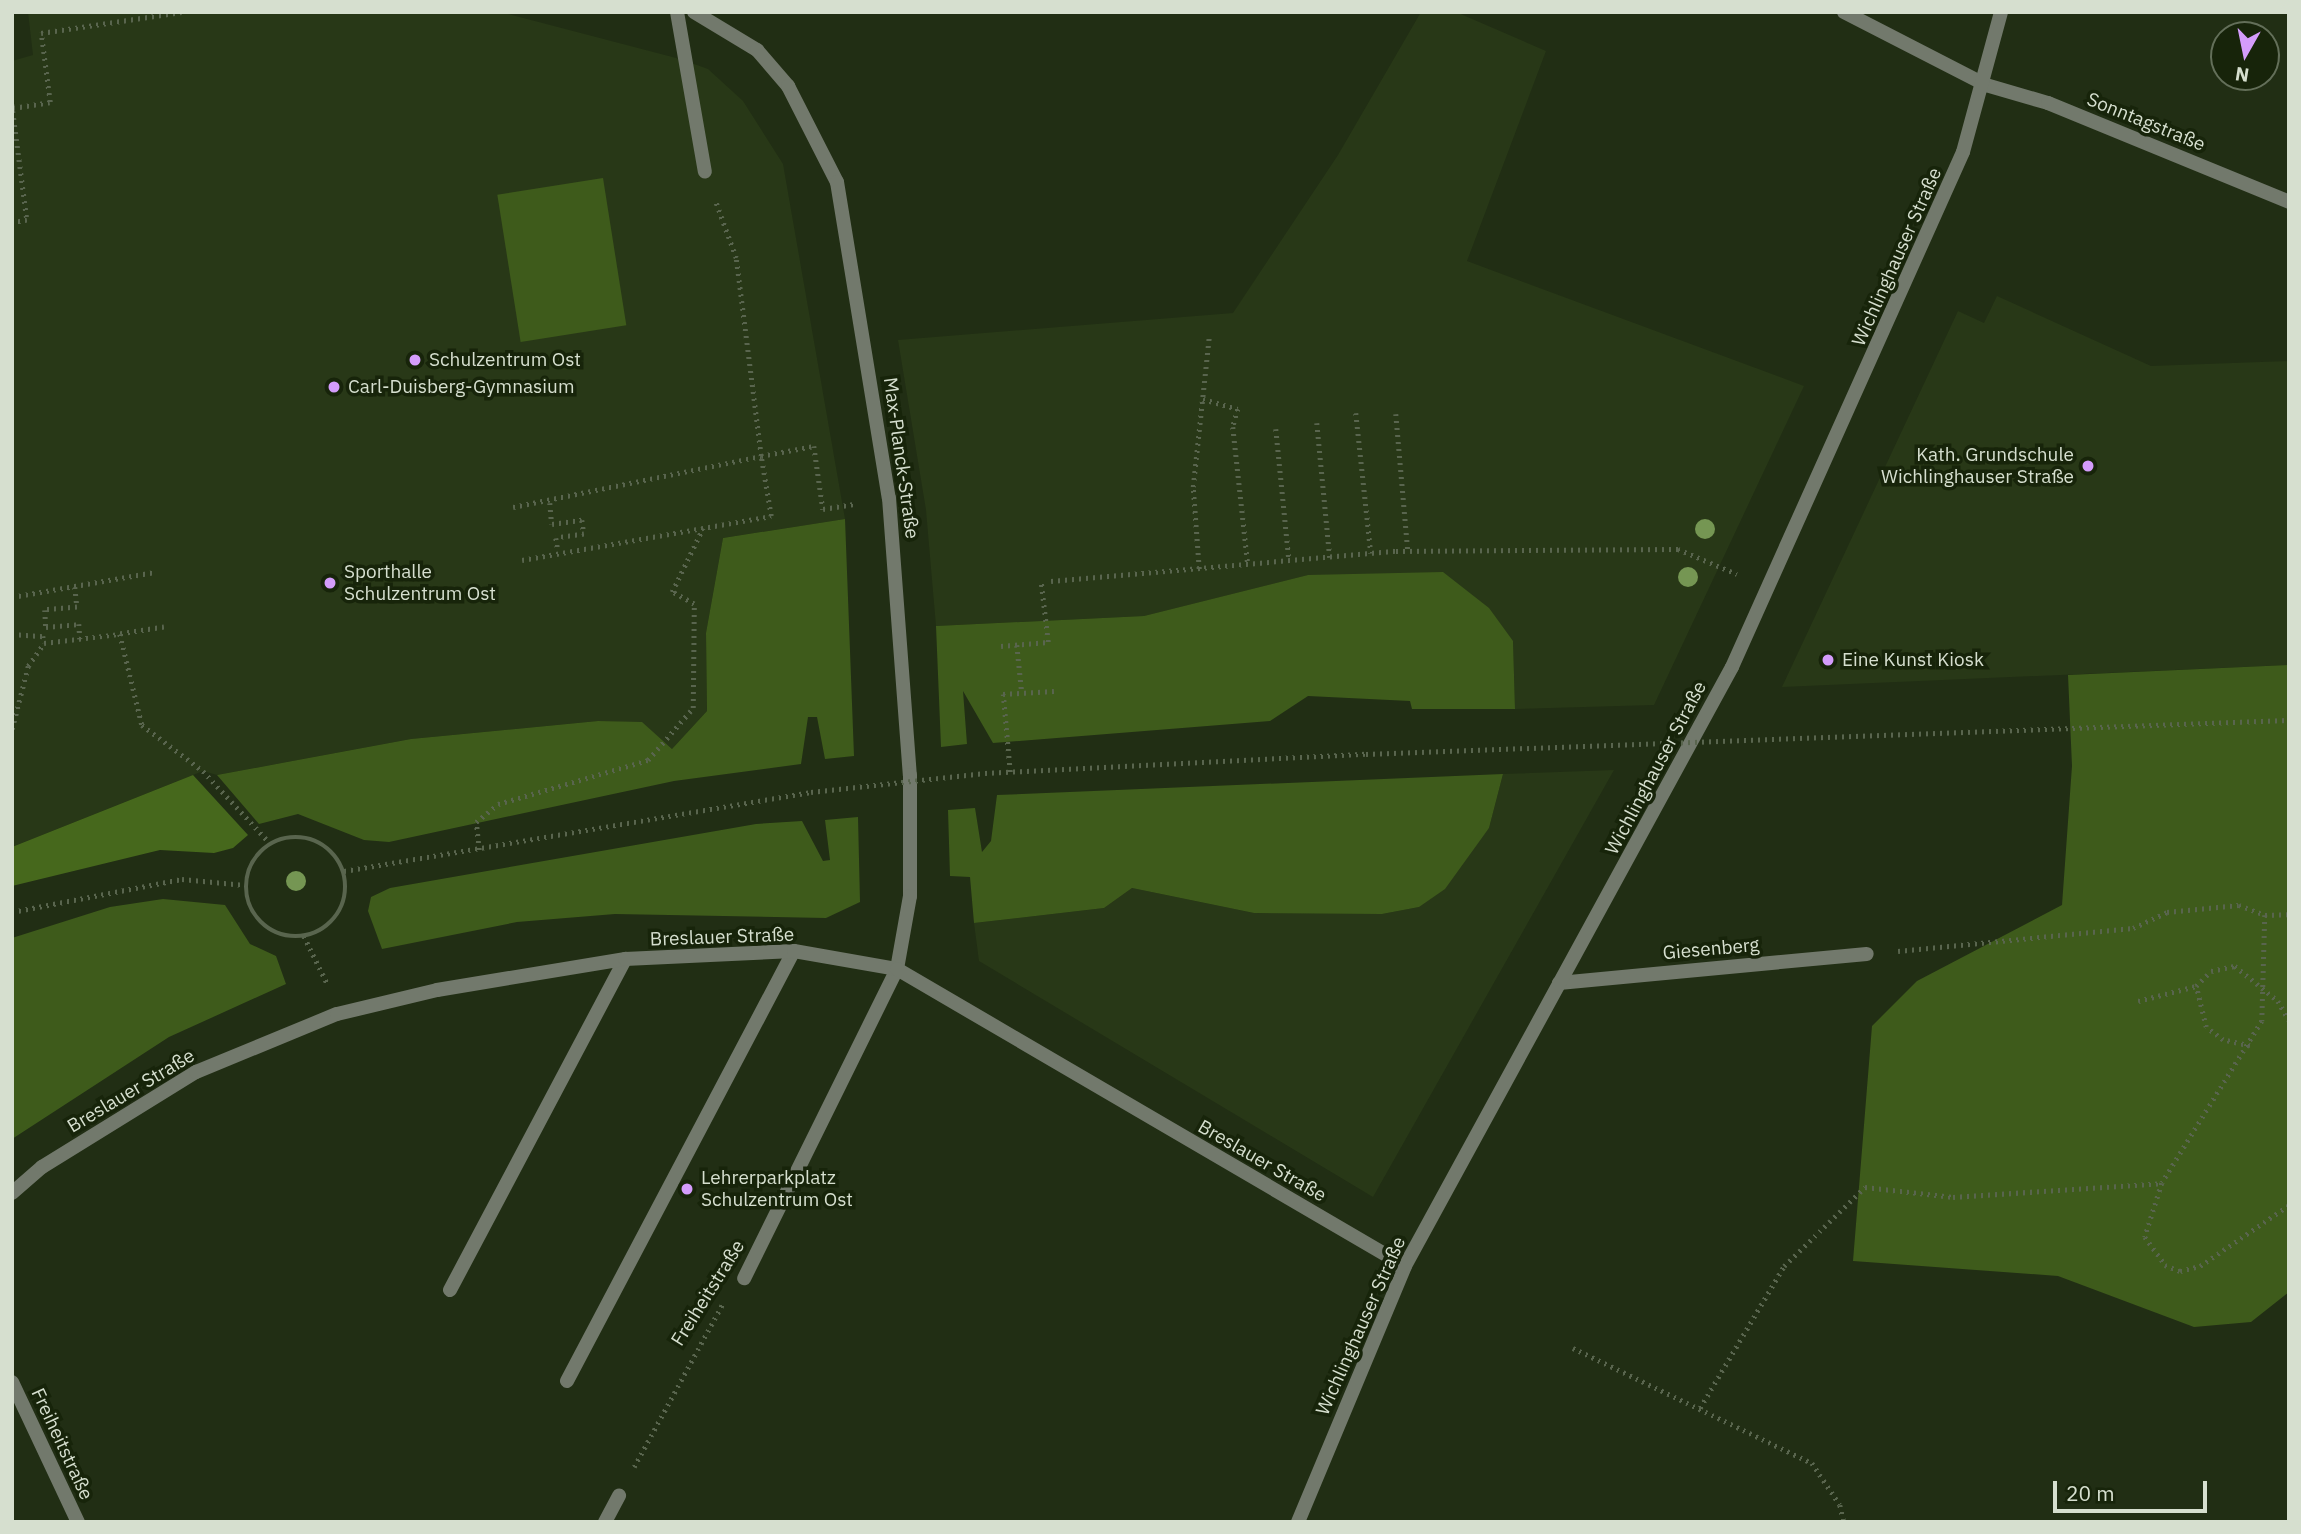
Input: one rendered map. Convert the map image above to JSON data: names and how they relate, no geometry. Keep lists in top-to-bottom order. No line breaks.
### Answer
{"streets":{"street":["Sonntagstraße","Wichlinghauser Straße","Max-Planck-Straße","Breslauer Straße","Giesenberg","Freiheitstraße"]},"crossings":[["Sonntagstraße","Wichlinghauser Straße"],["Wichlinghauser Straße","Breslauer Straße"],["Wichlinghauser Straße","Giesenberg"],["Max-Planck-Straße","Breslauer Straße"],["Max-Planck-Straße","Freiheitstraße"],["Breslauer Straße","Freiheitstraße"]],"places":["Schulzentrum Ost","Carl-Duisberg-Gymnasium","Kath. Grundschule Wichlinghauser Straße","Sporthalle Schulzentrum Ost","Eine Kunst Kiosk","Lehrerparkplatz Schulzentrum Ost"],"scale_bar":"20 m","north":"bottom"}
